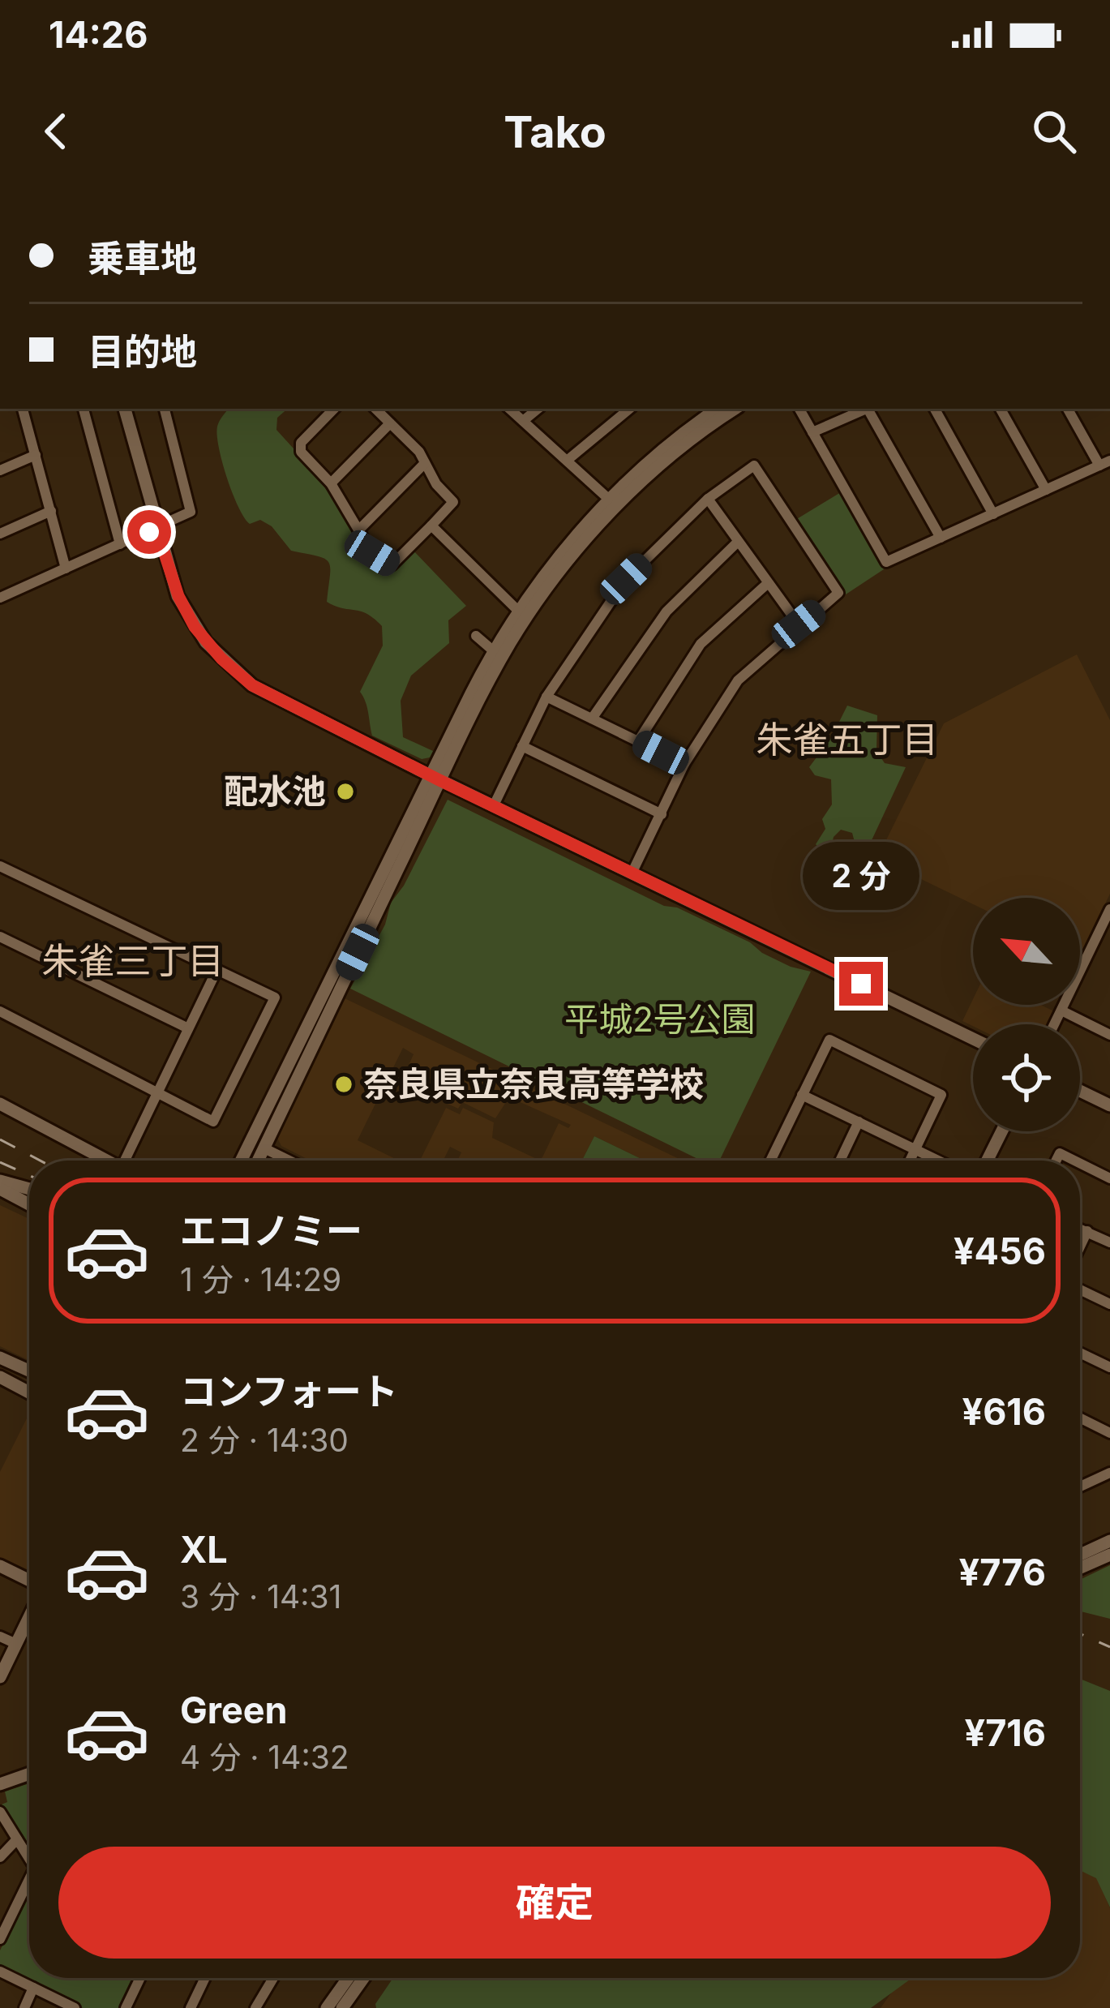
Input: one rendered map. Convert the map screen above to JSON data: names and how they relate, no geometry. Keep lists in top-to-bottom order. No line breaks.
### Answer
{"districts":["朱雀五丁目","朱雀三丁目"],"parks":["平城2号公園"],"places":["配水池","奈良県立奈良高等学校"],"north":"top left","page":{"status":"14:26","header":"Tako","banner":["乗車地","目的地"],"bubble":"2 分","list":[{"name":"エコノミー","note":"1 分 · 14:29","value":"¥456"},{"name":"コンフォート","note":"2 分 · 14:30","value":"¥616"},{"name":"XL","note":"3 分 · 14:31","value":"¥776"},{"name":"Green","note":"4 分 · 14:32","value":"¥716"}],"buttons":"確定"}}
